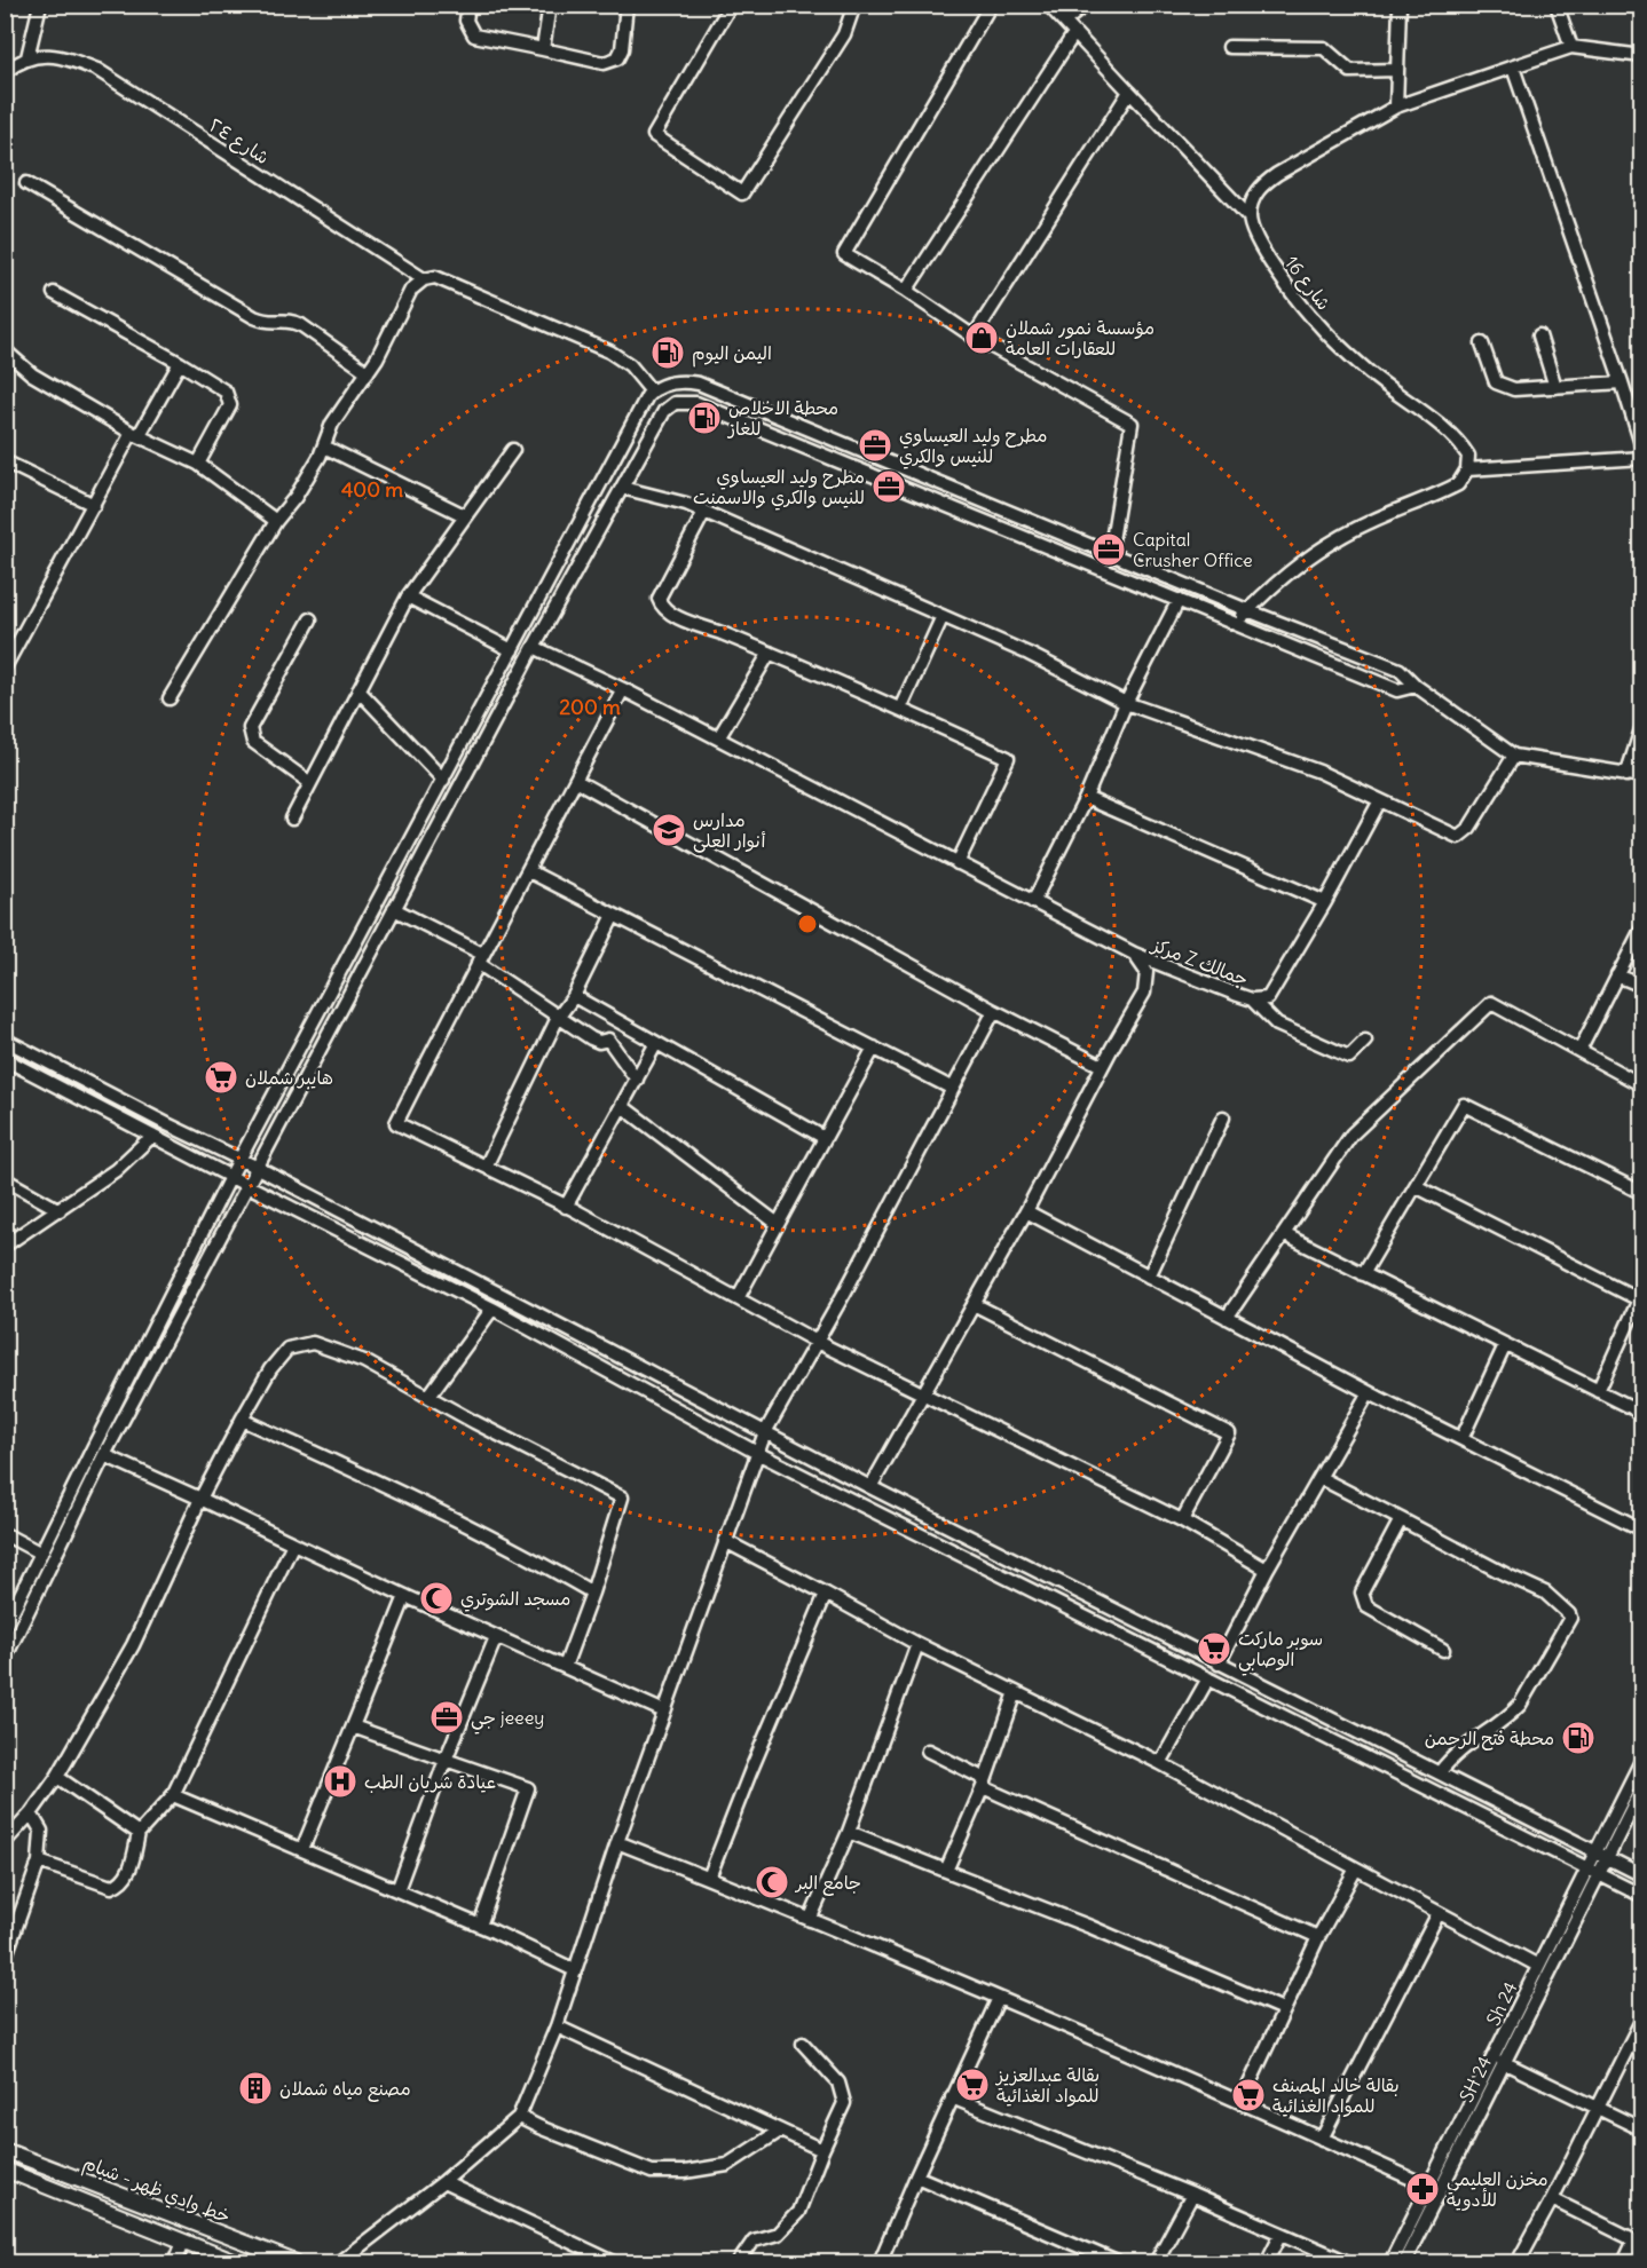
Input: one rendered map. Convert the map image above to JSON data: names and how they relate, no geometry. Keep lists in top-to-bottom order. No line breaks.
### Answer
{"streets":{"main road":["خط وادي ظهر - شبام"],"street":["شارع ٢٤","شارع 16","مركز Z جمالك","Sh 24","SH 24"]},"crossings":[["Sh 24","SH 24"]],"places":{"shop":["مؤسسة نمور شملان للعقارات العامة"],"fuel station":["اليمن اليوم","محطة الاخلاص للغاز","محطة فتح الرحمن"],"office":["مطرح وليد العيساوي للنيس والكري","مطرح وليد العيساوي للنيس والكري والاسمنت","Capital Crusher Office","جي jeeey"],"school or university":["مدارس أنوار العلى"],"supermarket":["هايبر شملان","سوبر ماركت الوصابي","بقالة عبدالعزيز للمواد الغذائية","بقالة خالد المصنف للمواد الغذائية"],"mosque":["مسجد الشوتري","جامع البر"],"hospital":["عيادة شريان الطب"],"building":["مصنع مياه شملان"],"pharmacy":["مخزن العليمي للأدوية"]},"rings":["400 m","200 m"]}
